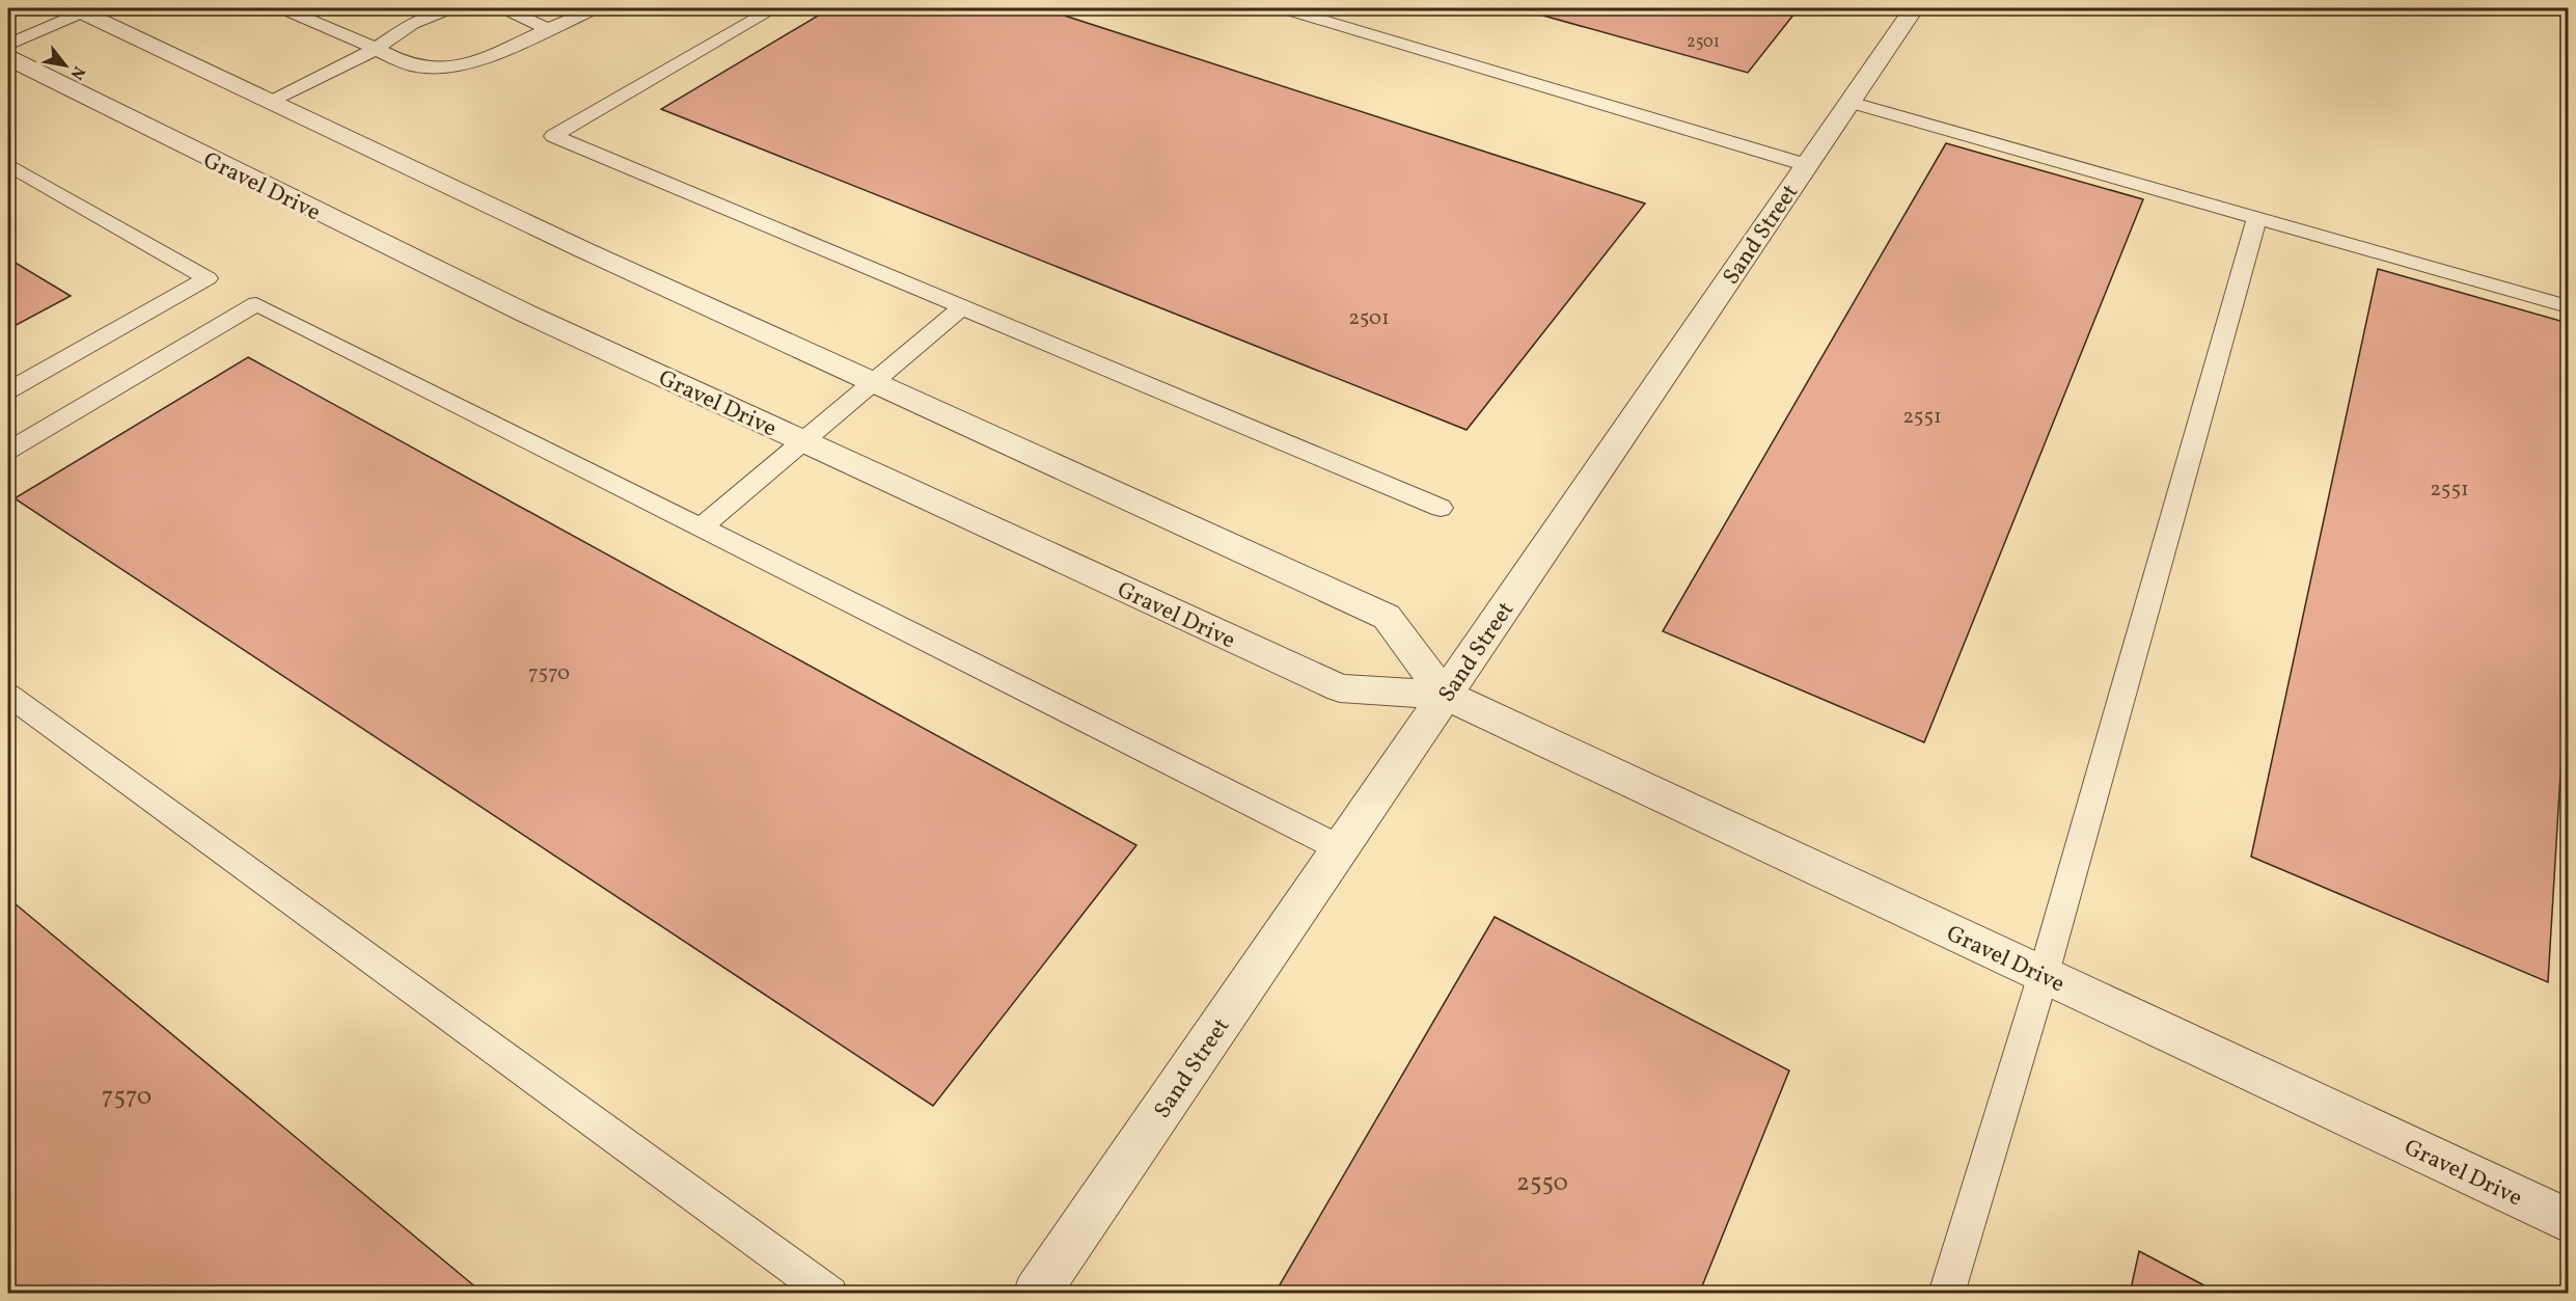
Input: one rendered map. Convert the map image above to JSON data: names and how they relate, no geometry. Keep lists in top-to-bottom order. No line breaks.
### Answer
{"streets":{"street":["Gravel Drive","Sand Street"]},"crossings":[["Gravel Drive","Sand Street"]],"house_numbers":["2501","2501","2551","2551","7570","7570","2550"],"north":"bottom right"}
